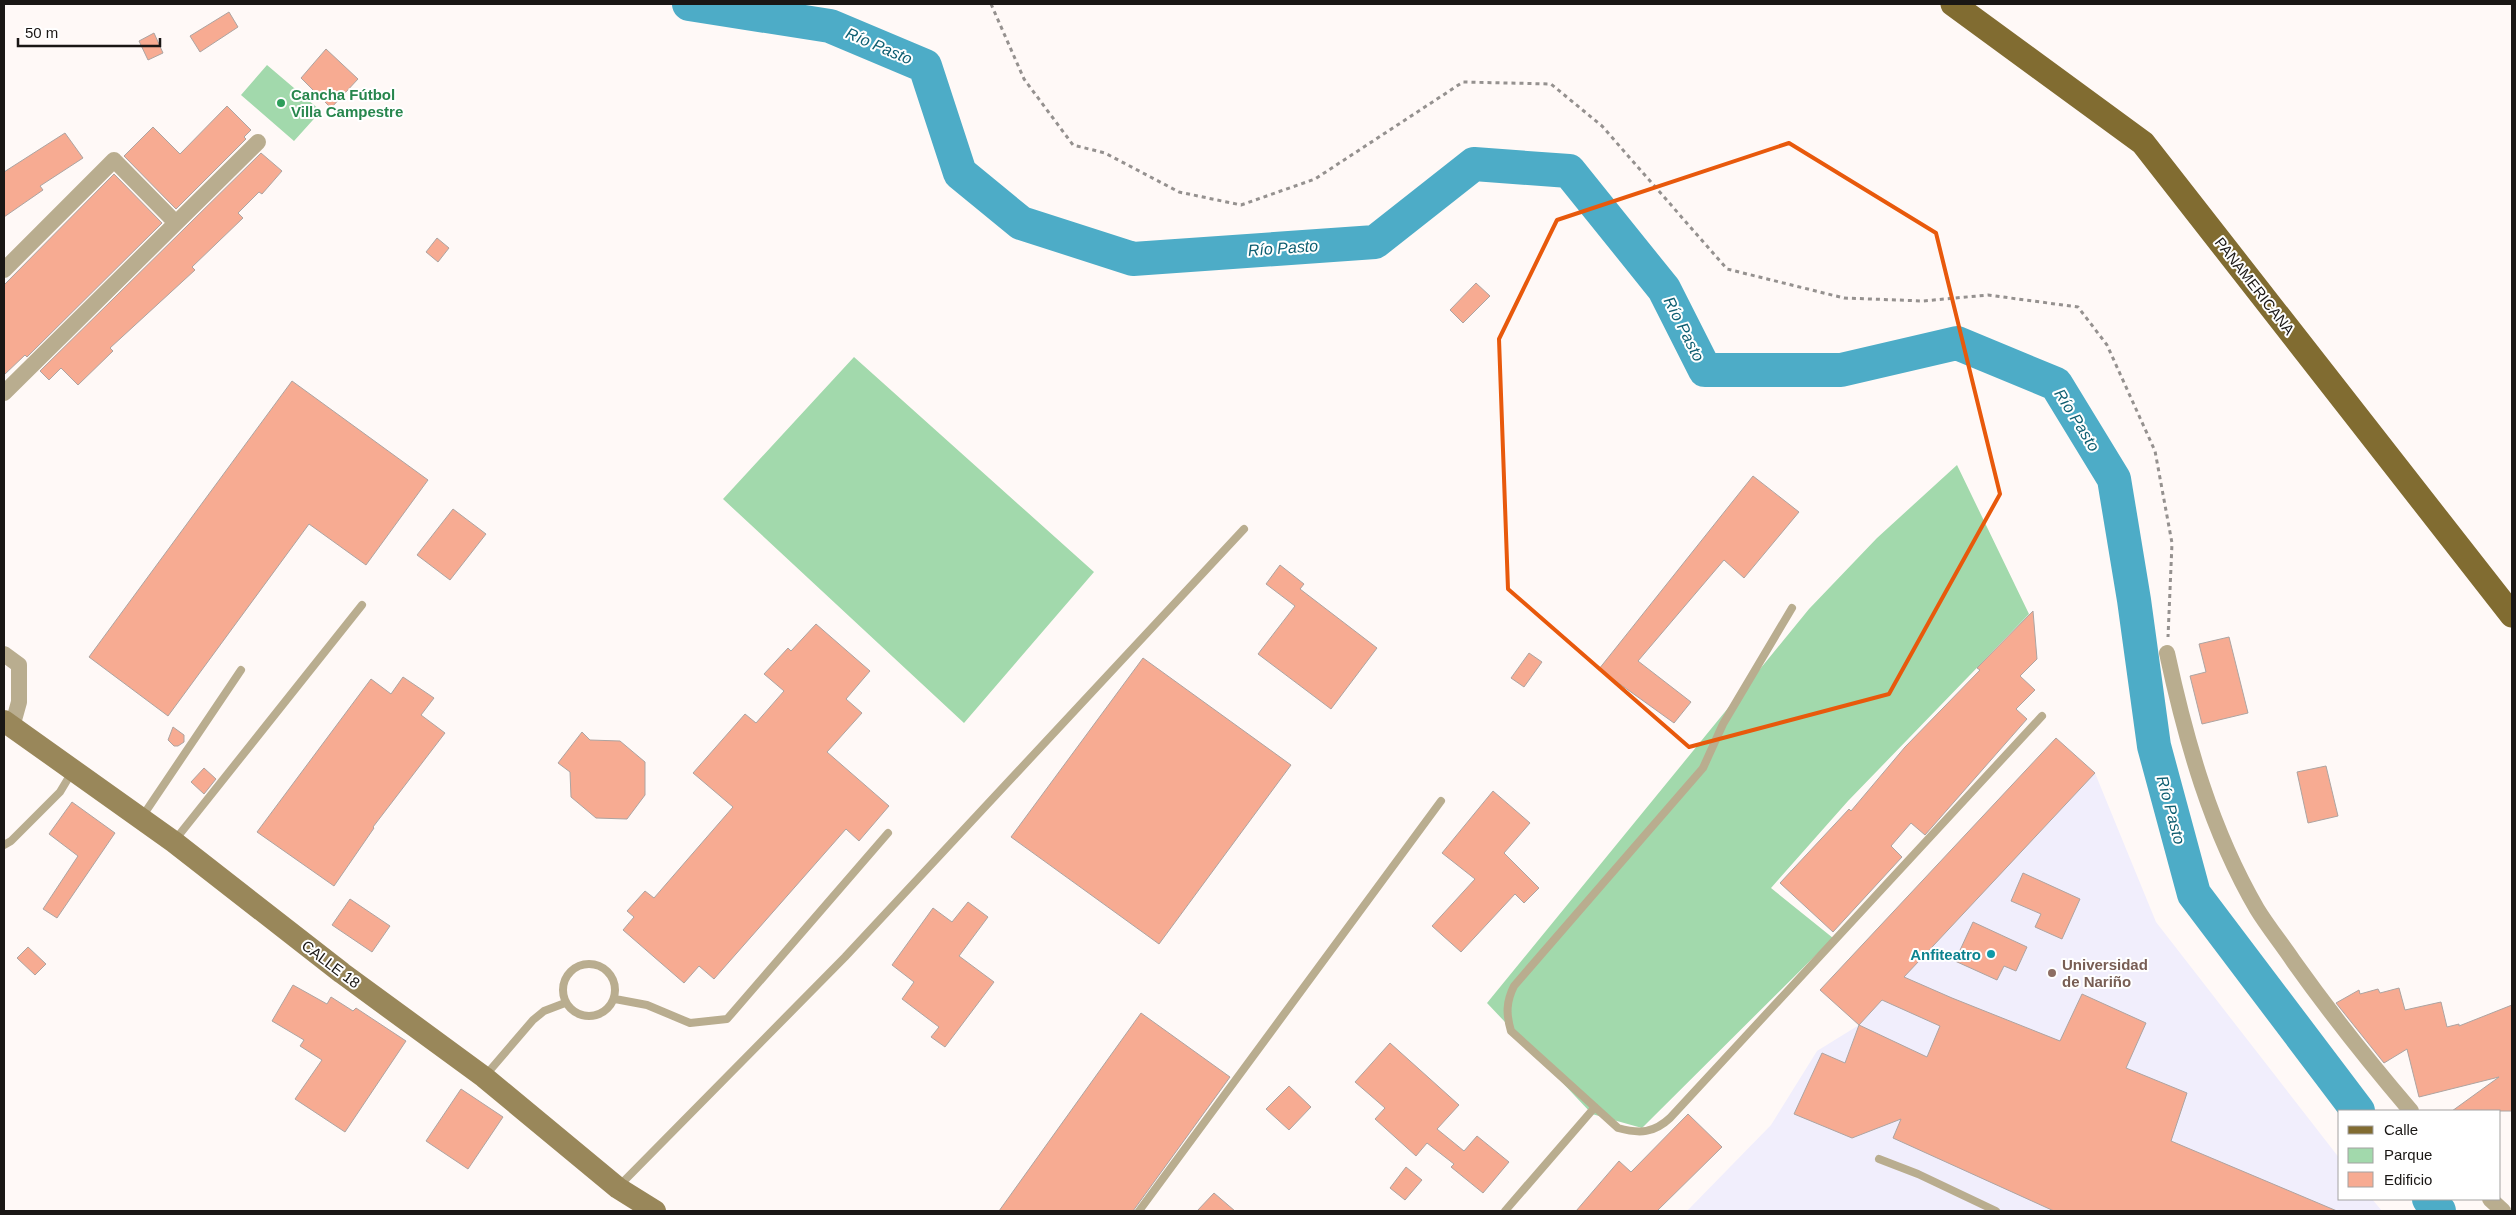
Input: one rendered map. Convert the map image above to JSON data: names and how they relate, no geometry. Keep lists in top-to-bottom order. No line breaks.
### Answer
{"streets":{"main road":["PANAMERICANA","CALLE 18"]},"water":["Río Pasto"],"places":["Cancha Fútbol Villa Campestre","Anfiteatro","Universidad de Nariño"],"legend":["Calle","Parque","Edificio"],"scale_bar":"50 m"}
